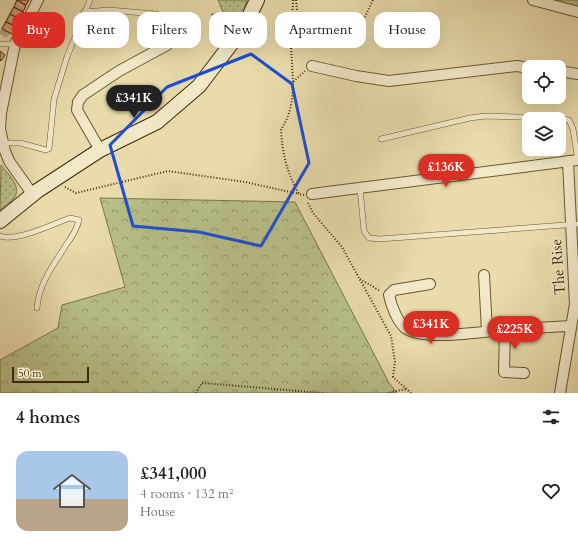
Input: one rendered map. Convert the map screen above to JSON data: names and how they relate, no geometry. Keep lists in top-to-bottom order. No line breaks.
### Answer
{"streets":{"street":["The Rise"]},"scale_bar":"50 m","page":{"chip":["Buy","Rent","Filters","New","Apartment","House"],"price":["£341K","£136K","£341K","£225K"],"scale":"50 m","heading":"4 homes","list":[{"name":"£341,000","note":"4 rooms · 132 m² · House"}]}}
